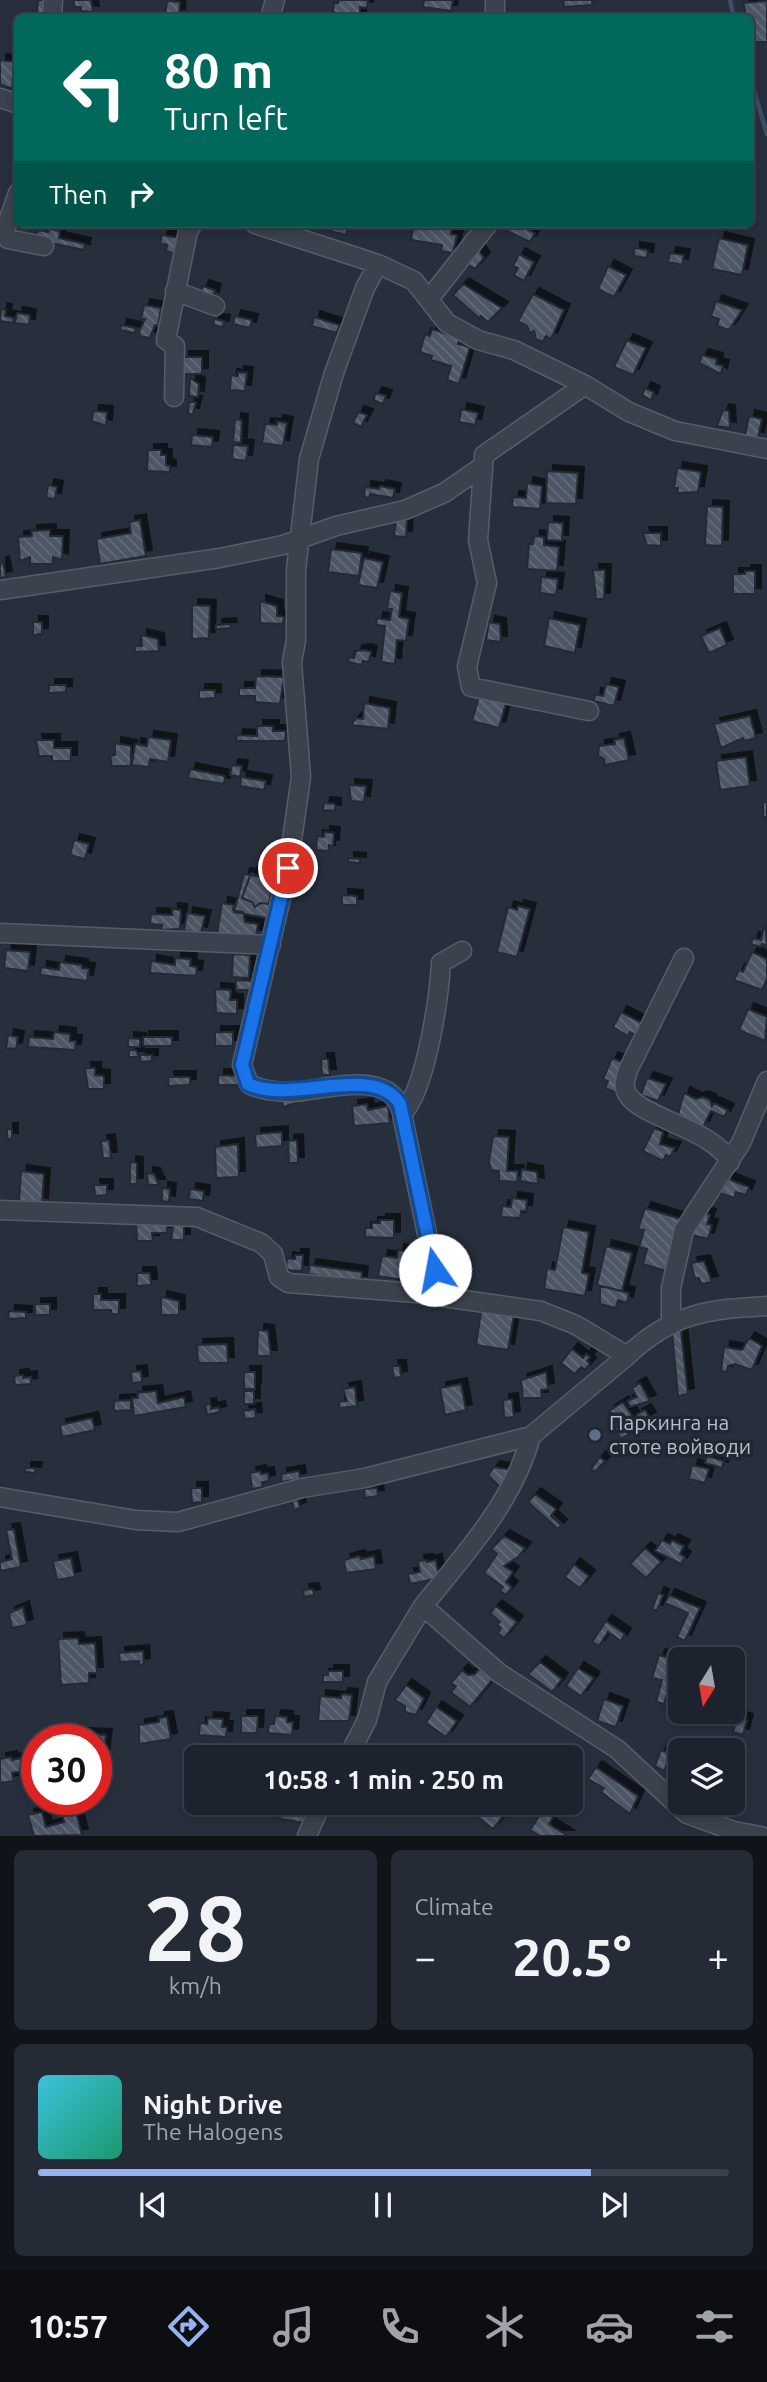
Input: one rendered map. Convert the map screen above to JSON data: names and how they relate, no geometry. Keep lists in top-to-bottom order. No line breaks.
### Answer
{"places":["Паркинга на стоте войводи"],"north":"bottom","page":{"turn":["80 m","Turn left"],"then":"Then","limit":"30","trip":"10:58 · 1 min · 250 m","tile":[["28","km/h"],"Climate"],"heat":["−","20.5°","+"],"song":["Night Drive","The Halogens"],"tabs":"10:57"}}
